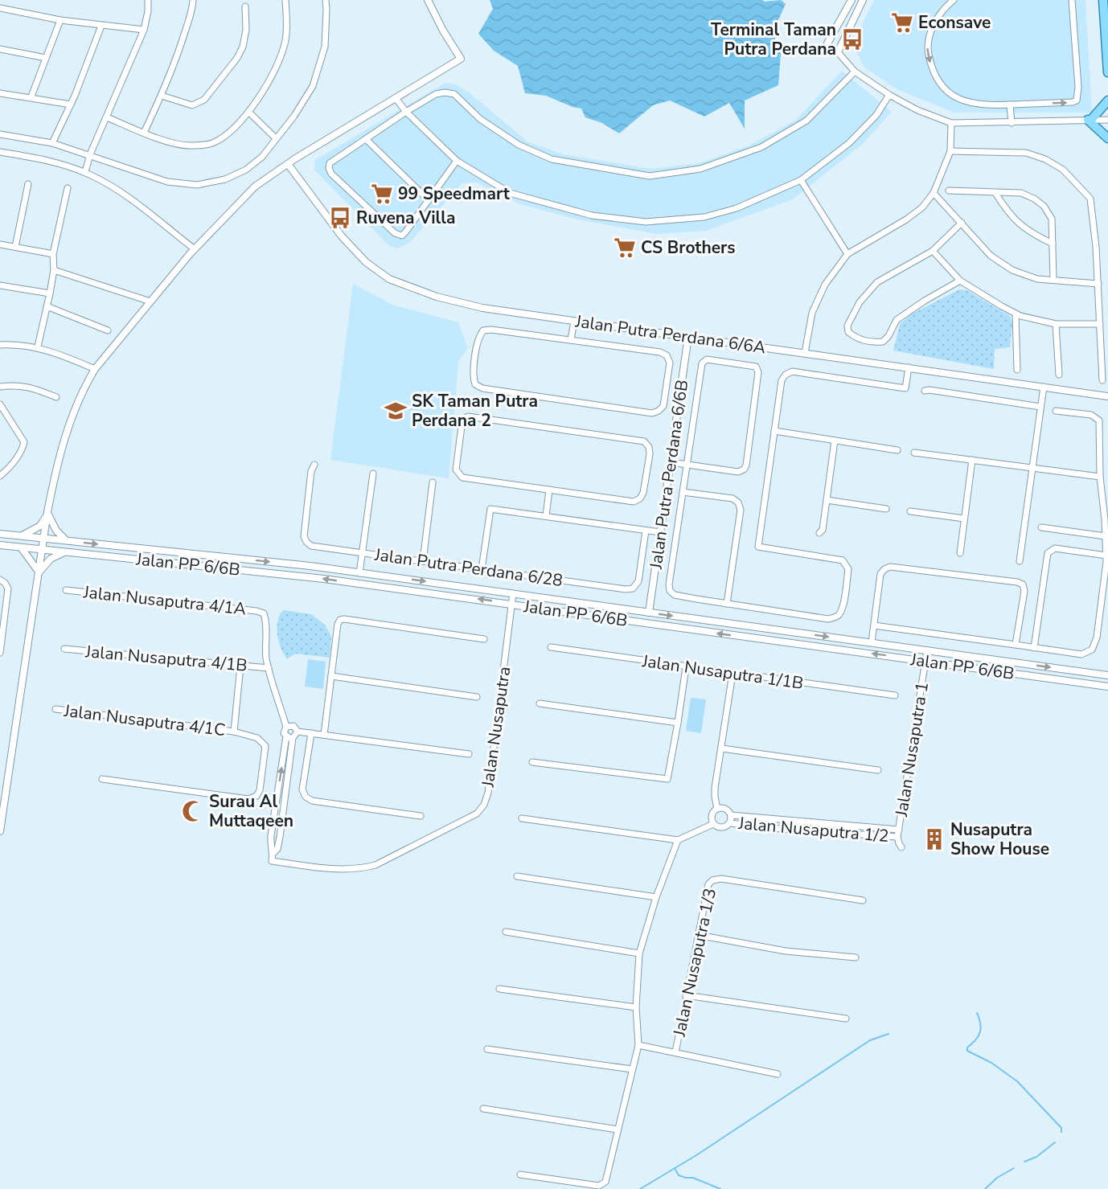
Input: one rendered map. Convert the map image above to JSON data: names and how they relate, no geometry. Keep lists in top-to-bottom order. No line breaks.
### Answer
{"streets":{"street":["Jalan Putra Perdana 6/6A","Jalan Putra Perdana 6/6B","Jalan PP 6/6B","Jalan Putra Perdana 6/28","Jalan Nusaputra 4/1A","Jalan Nusaputra 4/1B","Jalan Nusaputra 1/1B","Jalan Nusaputra 4/1C","Jalan Nusaputra","Jalan Nusaputra 1","Jalan Nusaputra 1/2","Jalan Nusaputra 1/3"]},"crossings":[["Jalan Putra Perdana 6/6A","Jalan Putra Perdana 6/6B"],["Jalan Putra Perdana 6/6B","Jalan PP 6/6B"],["Jalan PP 6/6B","Jalan Nusaputra"],["Jalan PP 6/6B","Jalan Nusaputra 1"],["Jalan Nusaputra 4/1A","Jalan Nusaputra 4/1B"],["Jalan Nusaputra 1","Jalan Nusaputra 1/2"]],"places":{"supermarket":["Econsave","99 Speedmart","CS Brothers"],"bus stop":["Terminal Taman Putra Perdana","Ruvena Villa"],"school or university":["SK Taman Putra Perdana 2"],"mosque":["Surau Al Muttaqeen"],"building":["Nusaputra Show House"]}}
